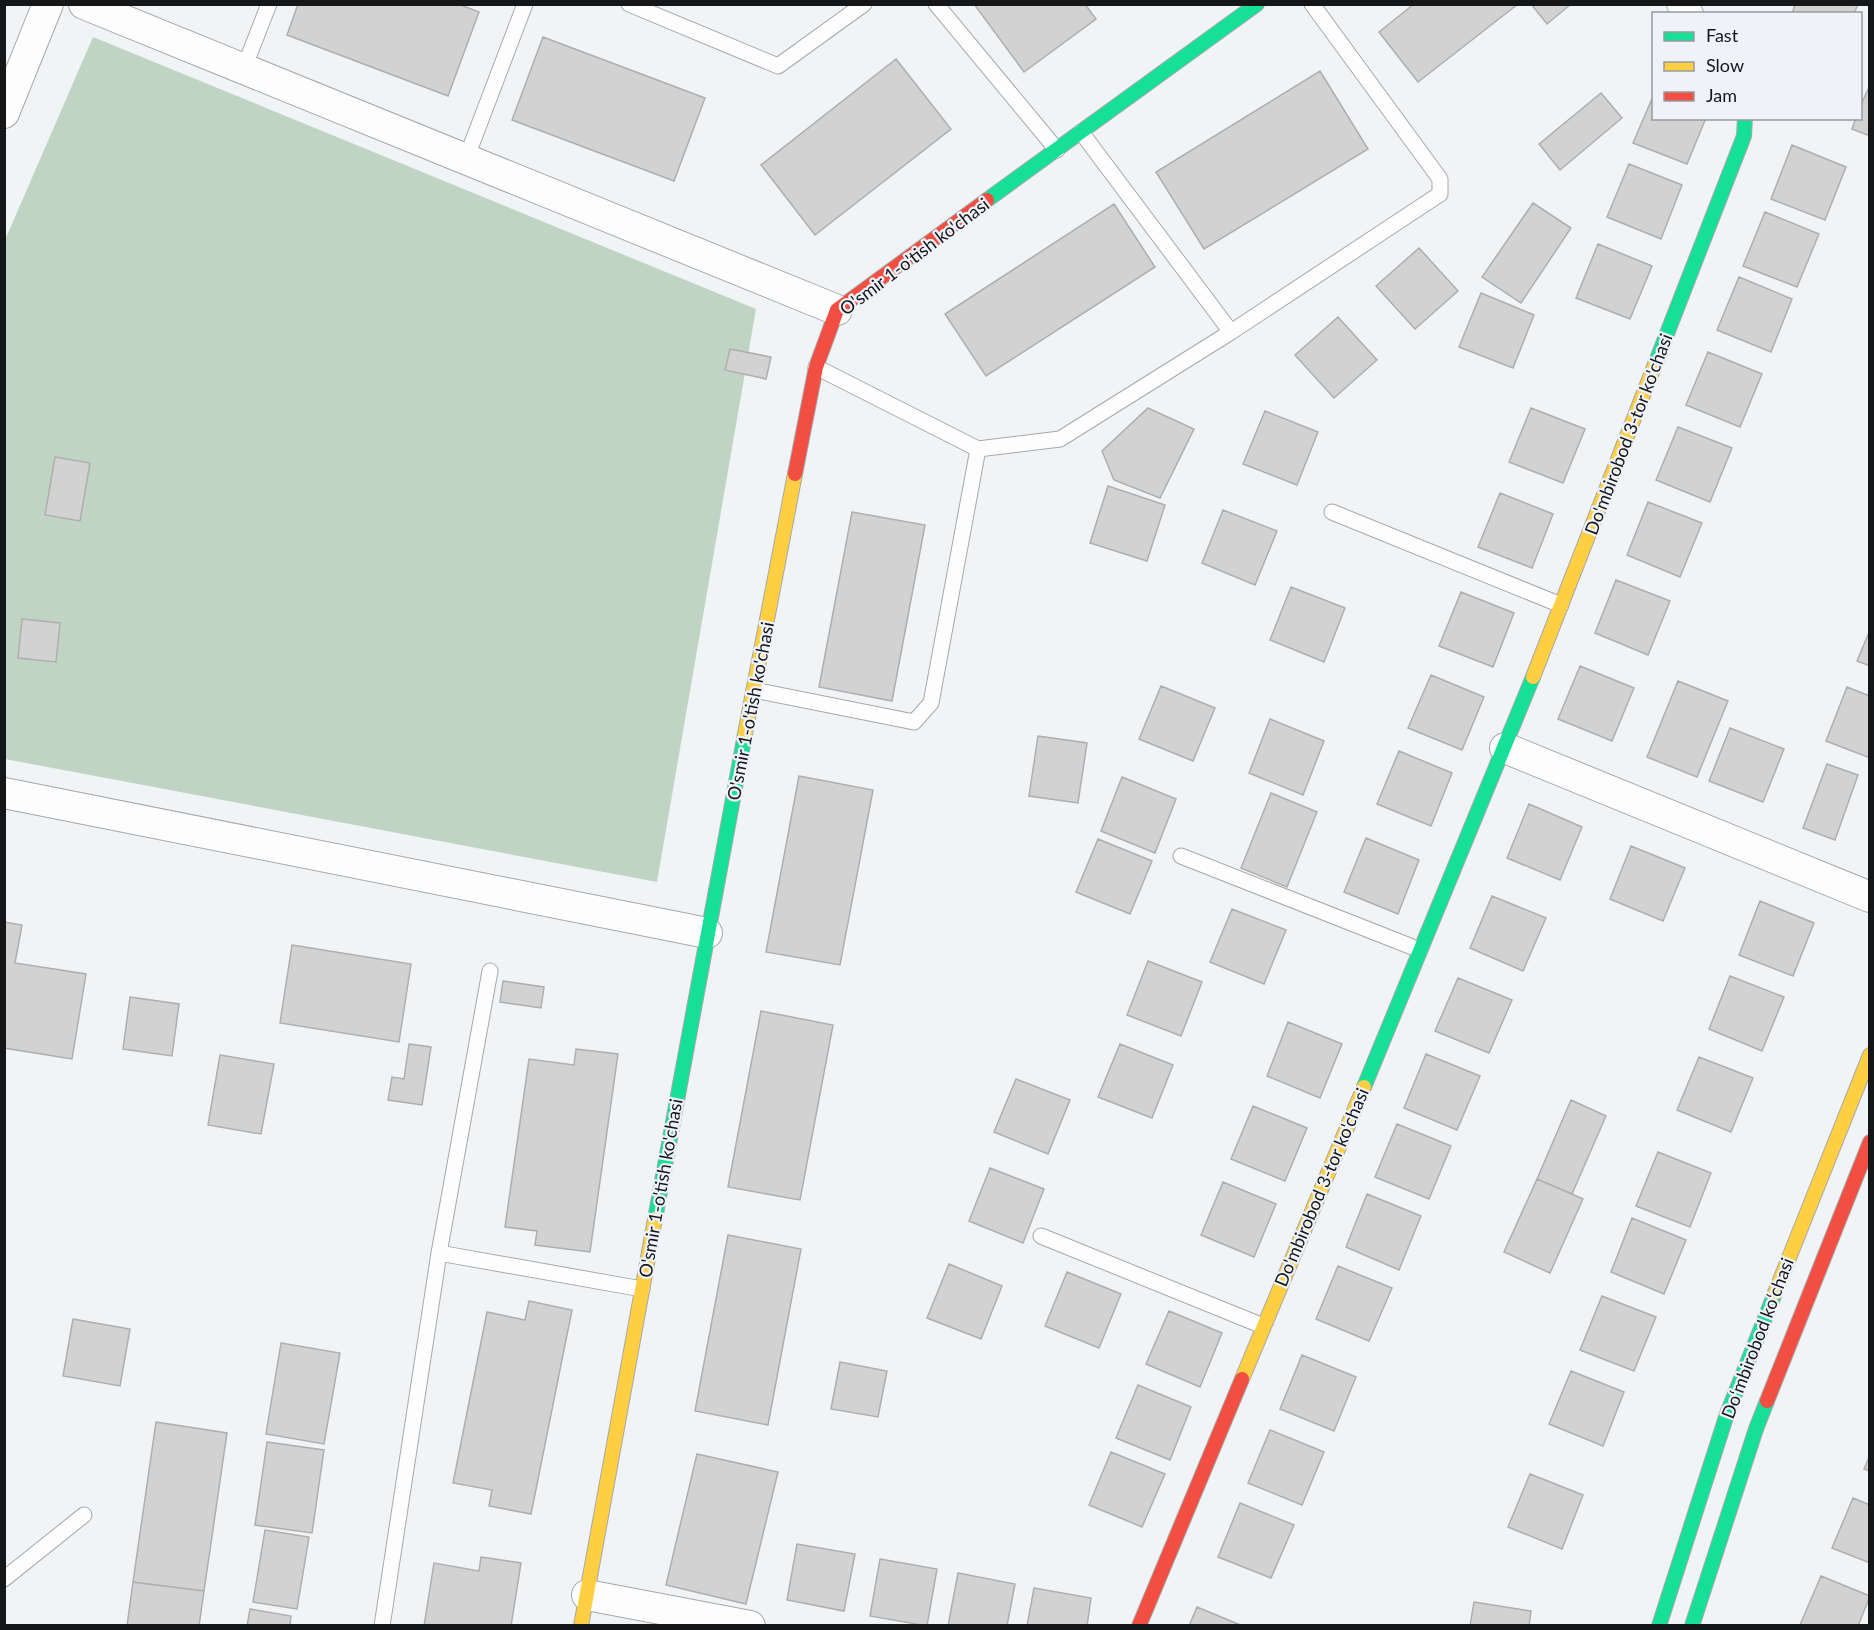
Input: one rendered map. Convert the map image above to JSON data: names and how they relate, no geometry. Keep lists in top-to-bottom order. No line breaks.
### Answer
{"streets":{"street":["O'smir 1-o'tish ko'chasi","Do'mbirobod 3-tor ko'chasi","Doʻmbirobod koʻchasi"]},"legend":["Fast","Slow","Jam"]}
